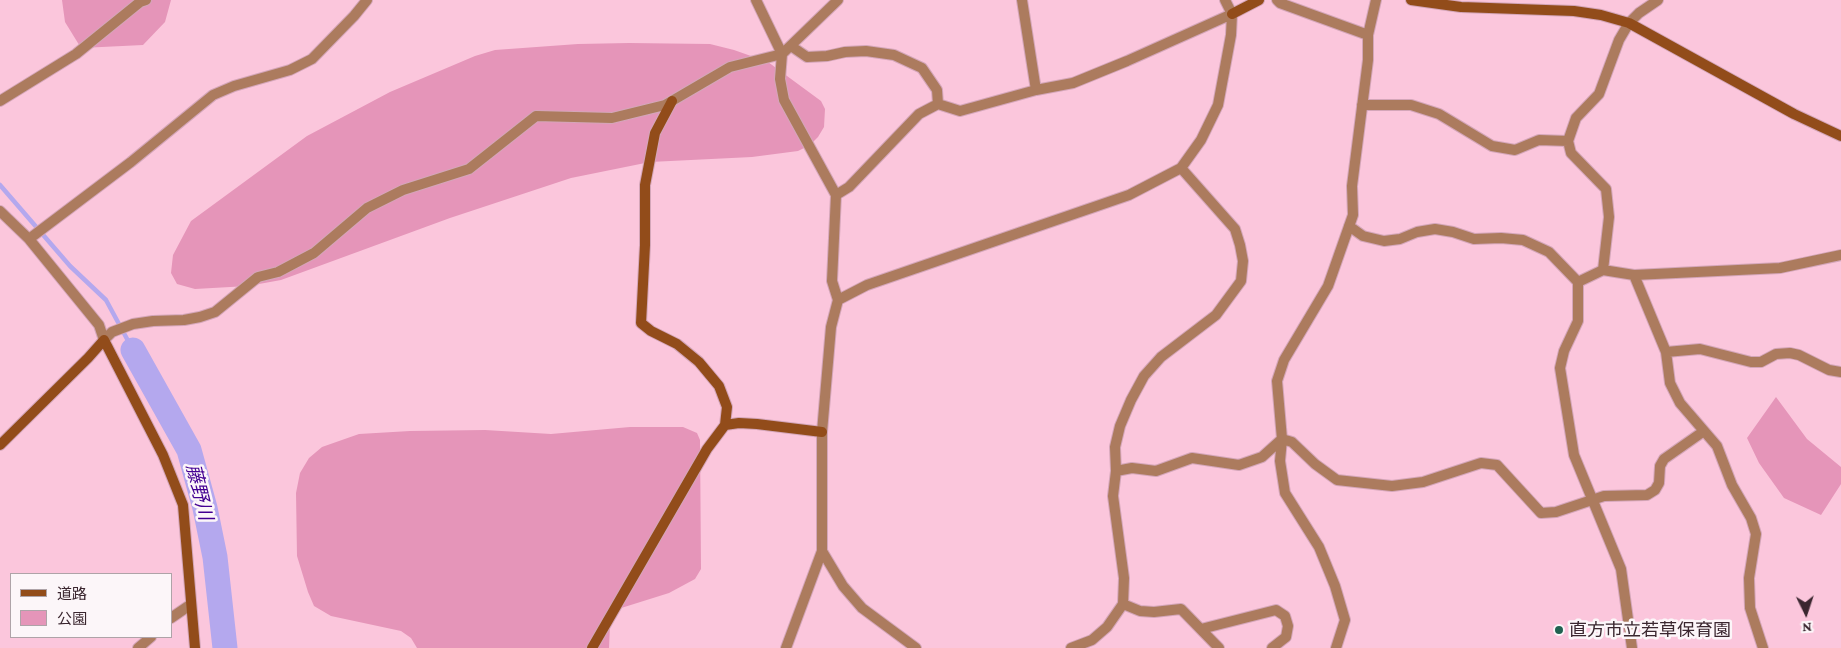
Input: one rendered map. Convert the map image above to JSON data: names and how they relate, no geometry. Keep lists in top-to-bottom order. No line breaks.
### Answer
{"water":["藤野川"],"places":["直方市立若草保育園"],"legend":["道路","公園"],"north":"bottom"}
